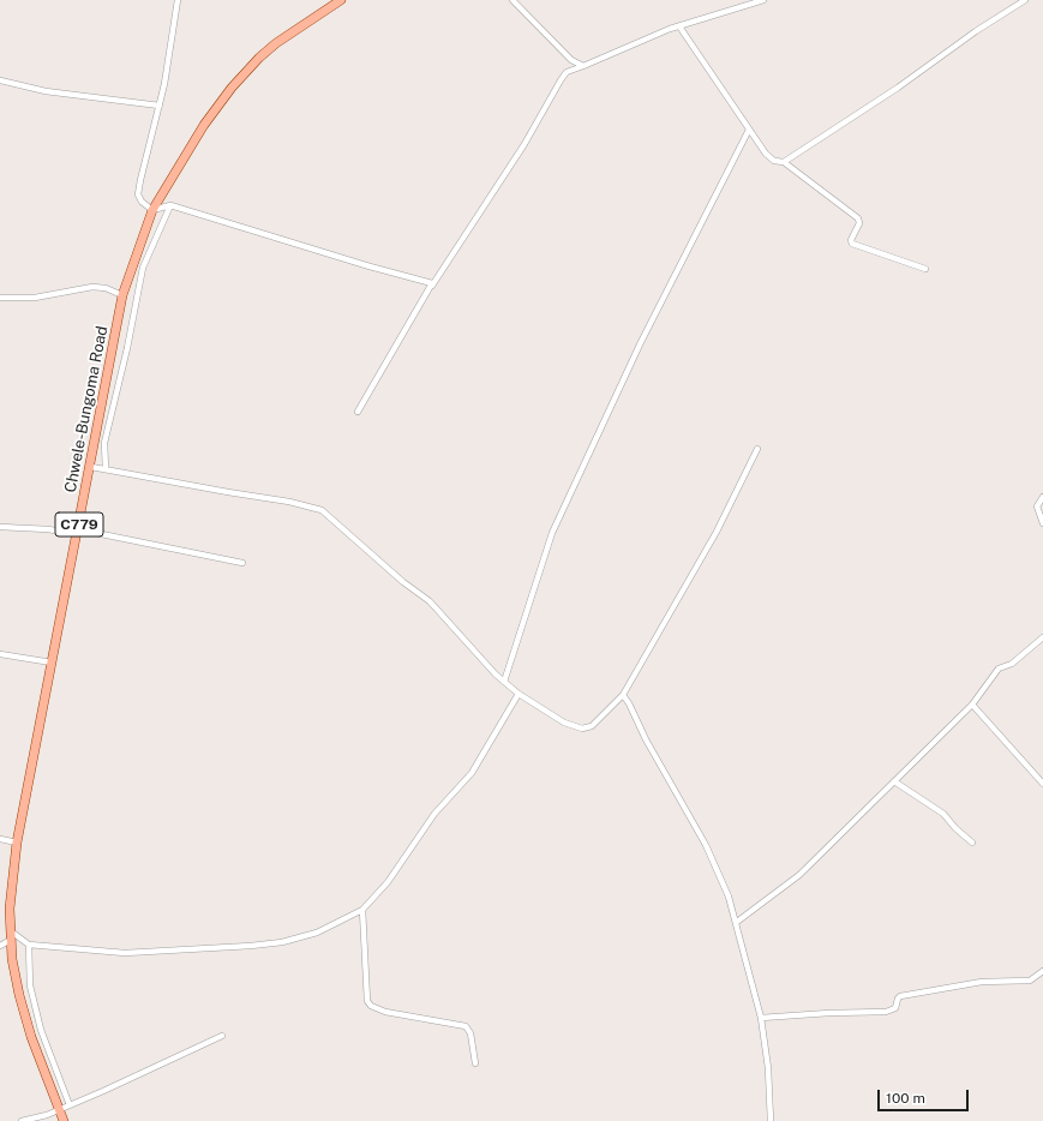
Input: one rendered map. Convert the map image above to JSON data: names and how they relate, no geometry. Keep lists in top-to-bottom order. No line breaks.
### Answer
{"streets":{"main road":["Chwele-Bungoma Road","C779"]},"scale_bar":"100 m"}
